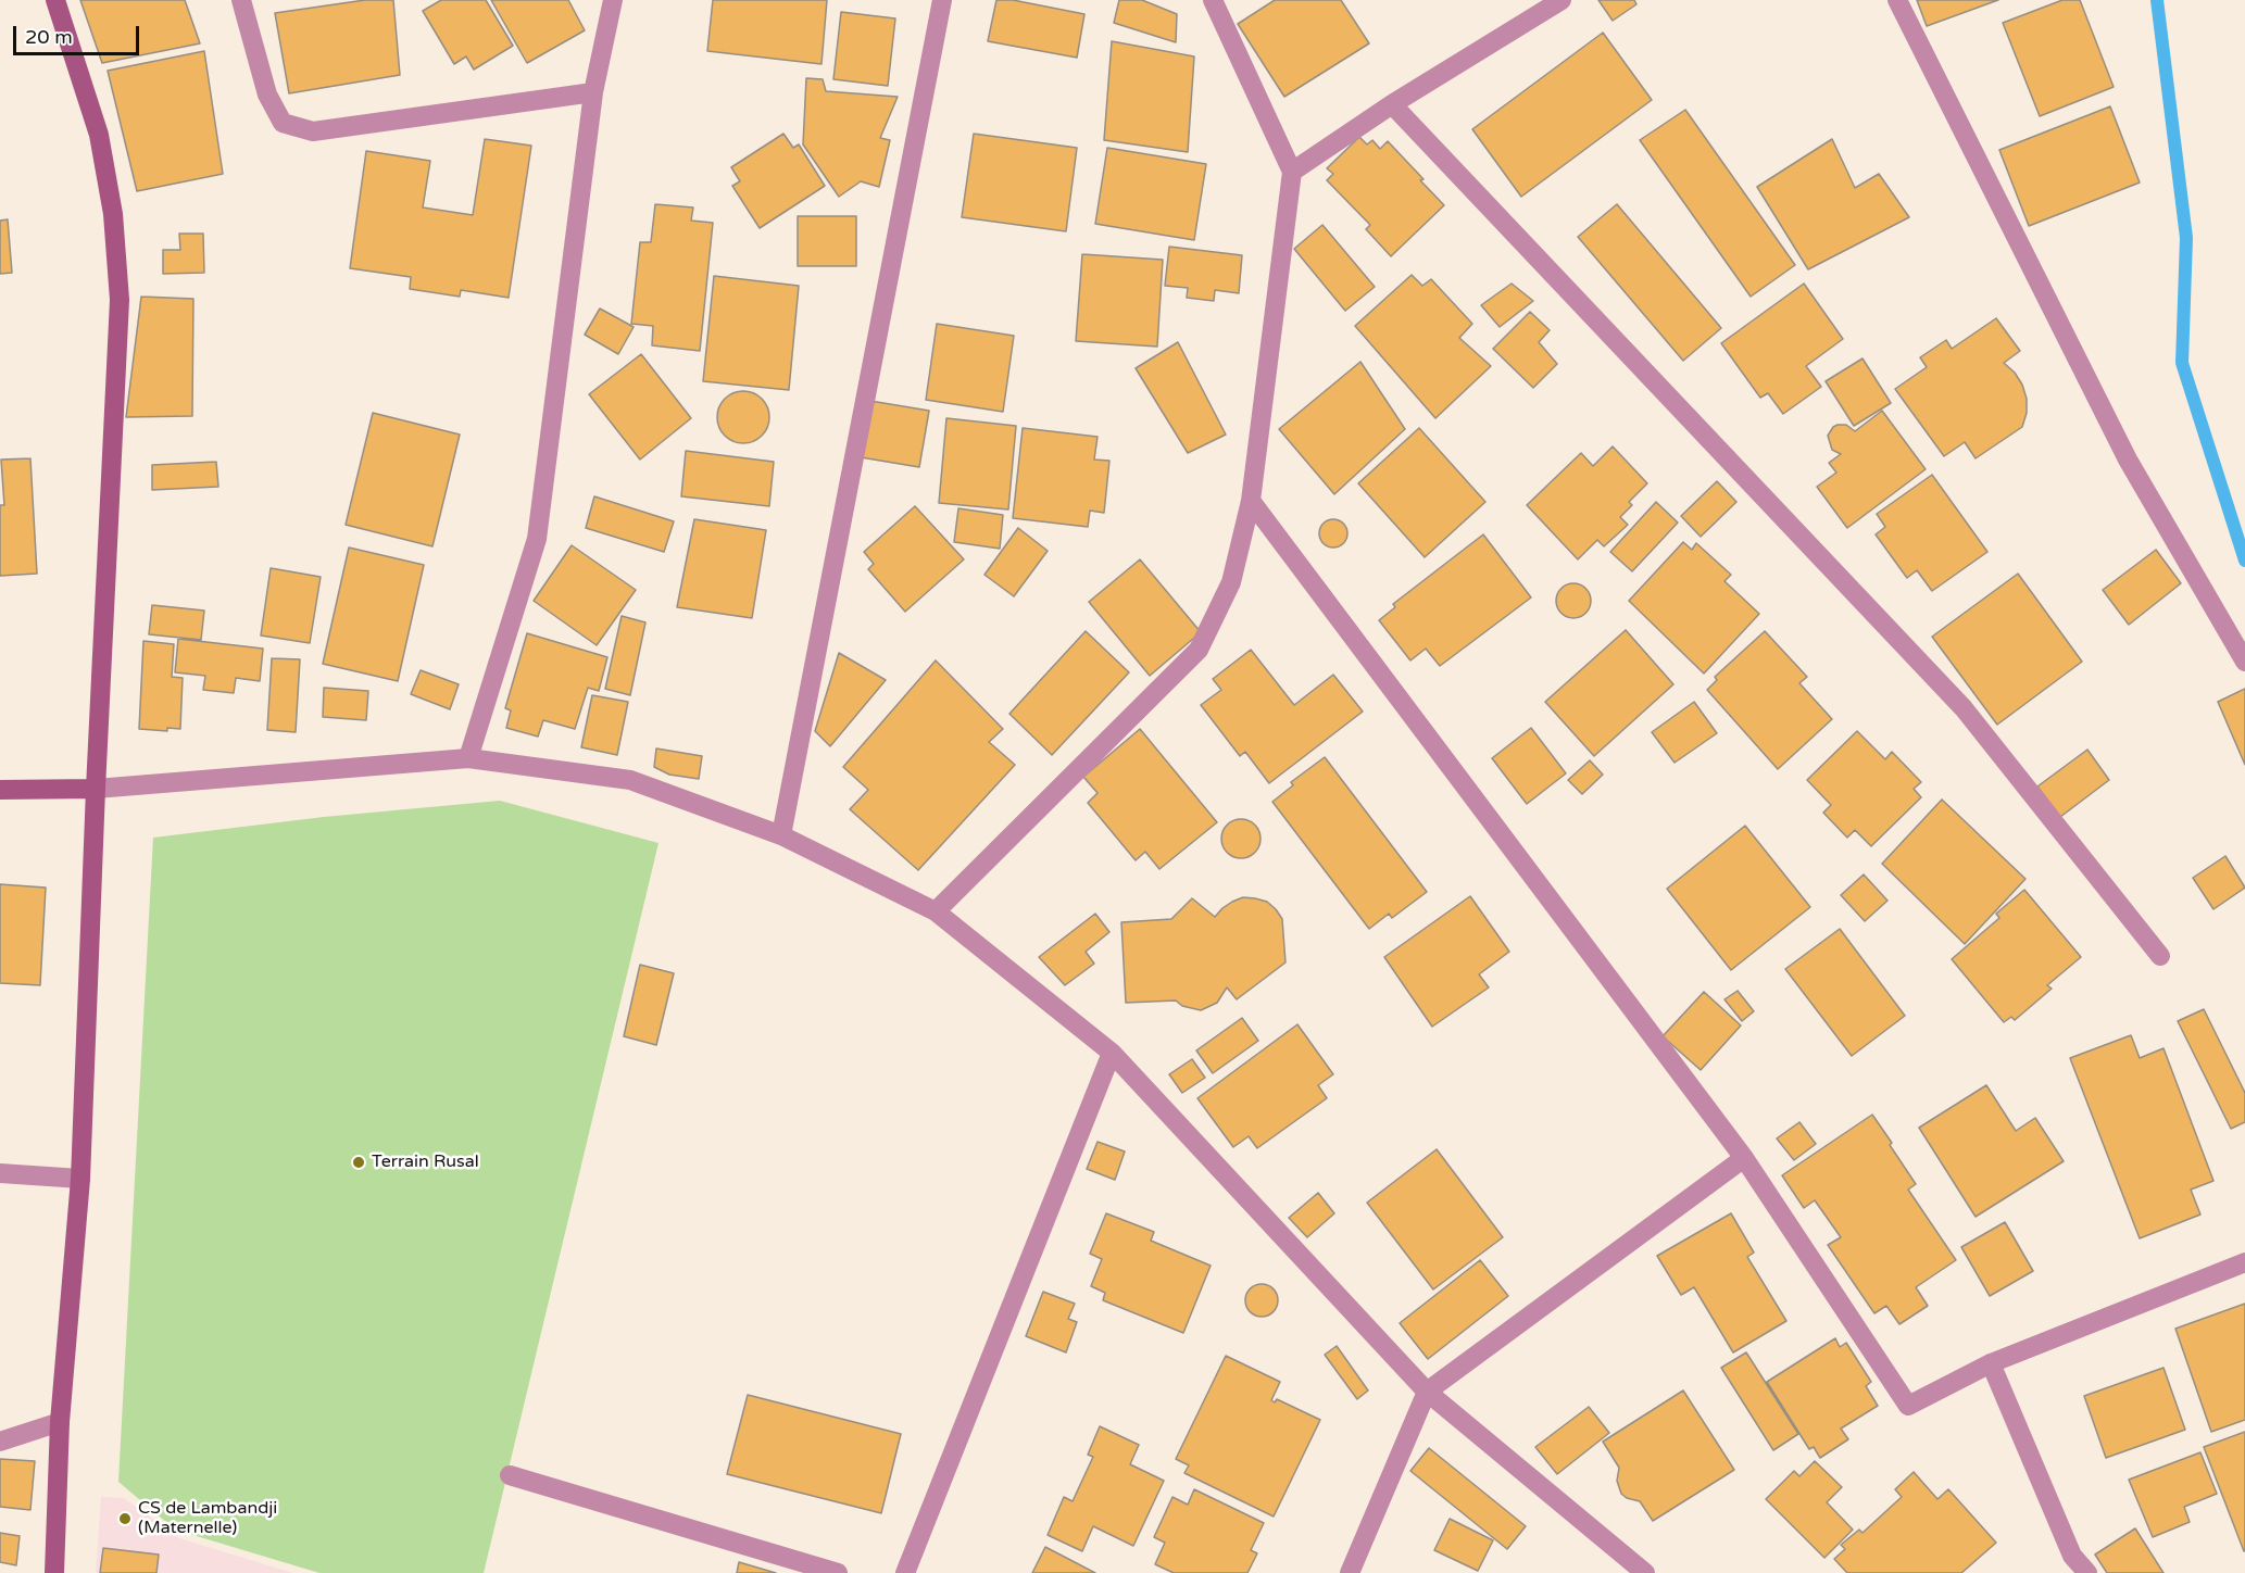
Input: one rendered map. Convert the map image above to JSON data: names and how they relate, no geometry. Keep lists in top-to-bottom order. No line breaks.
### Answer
{"places":["Terrain Rusal","CS de Lambandji (Maternelle)"],"scale_bar":"20 m"}
